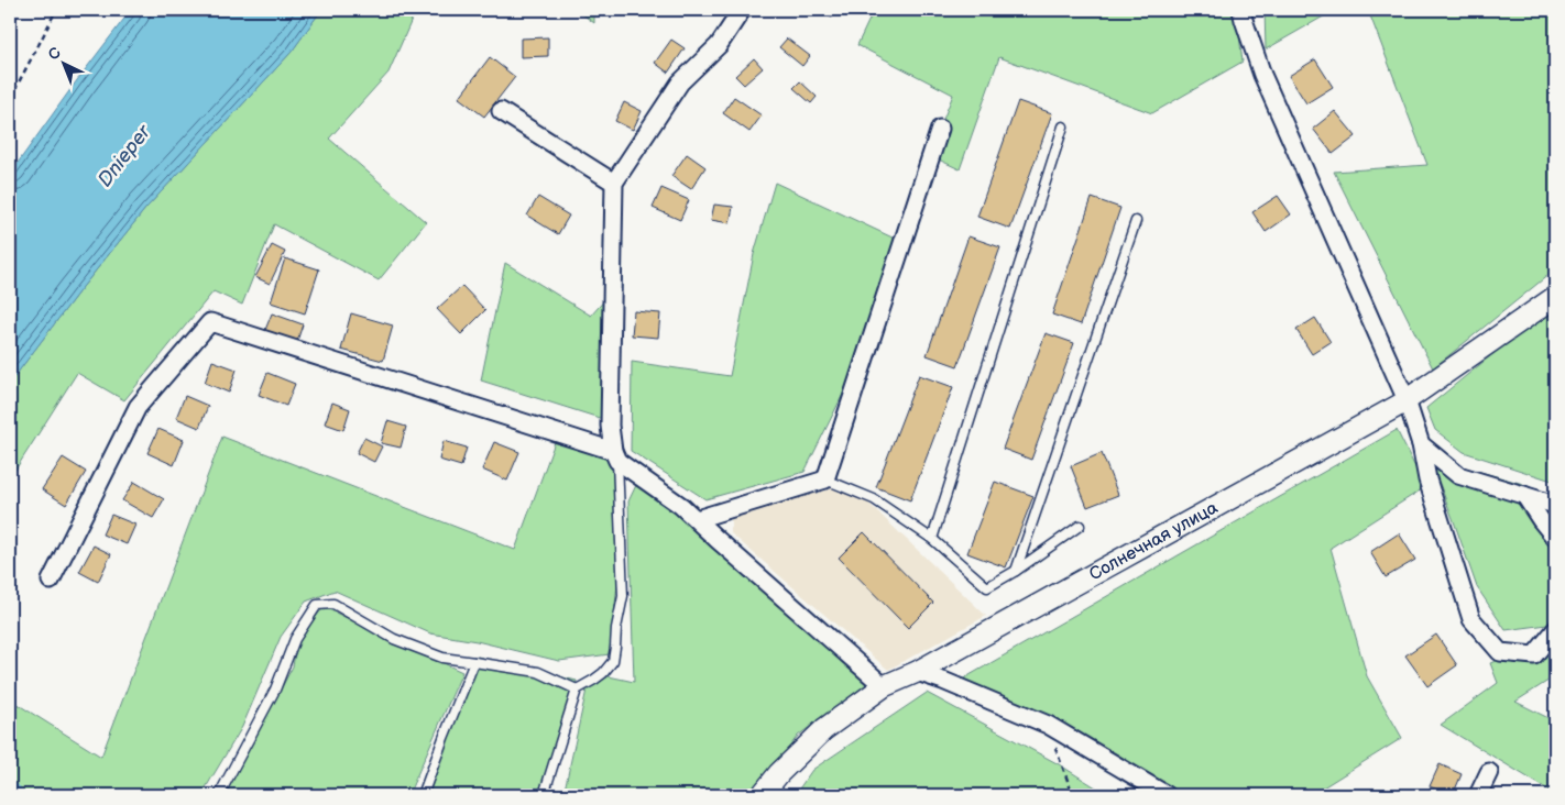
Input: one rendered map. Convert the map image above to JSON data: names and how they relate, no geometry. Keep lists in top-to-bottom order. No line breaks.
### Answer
{"streets":{"street":["Солнечная улица"]},"water":["Dnieper"],"north":"top left"}
